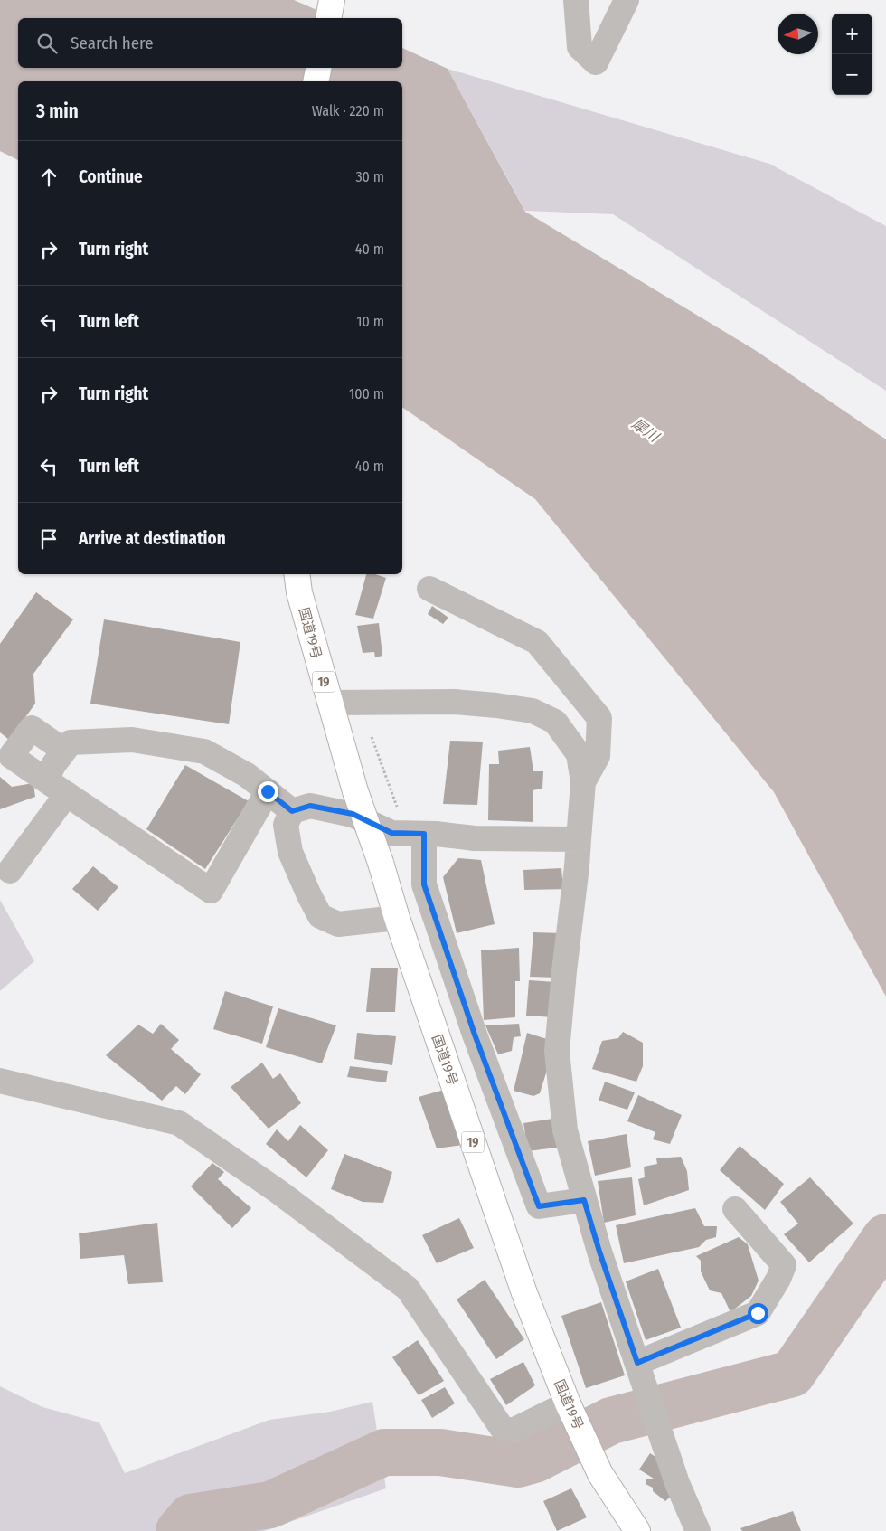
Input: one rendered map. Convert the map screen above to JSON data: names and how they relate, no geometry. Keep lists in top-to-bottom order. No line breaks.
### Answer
{"streets":{"highway":["国道19号","19"]},"water":["犀川"],"north":"left","page":{"map_buttons":["+","−"],"search":"Search here","heading":["3 min","Walk · 220 m"],"list":[["Continue","30 m"],["Turn right","40 m"],["Turn left","10 m"],["Turn right","100 m"],["Turn left","40 m"],"Arrive at destination"]}}
